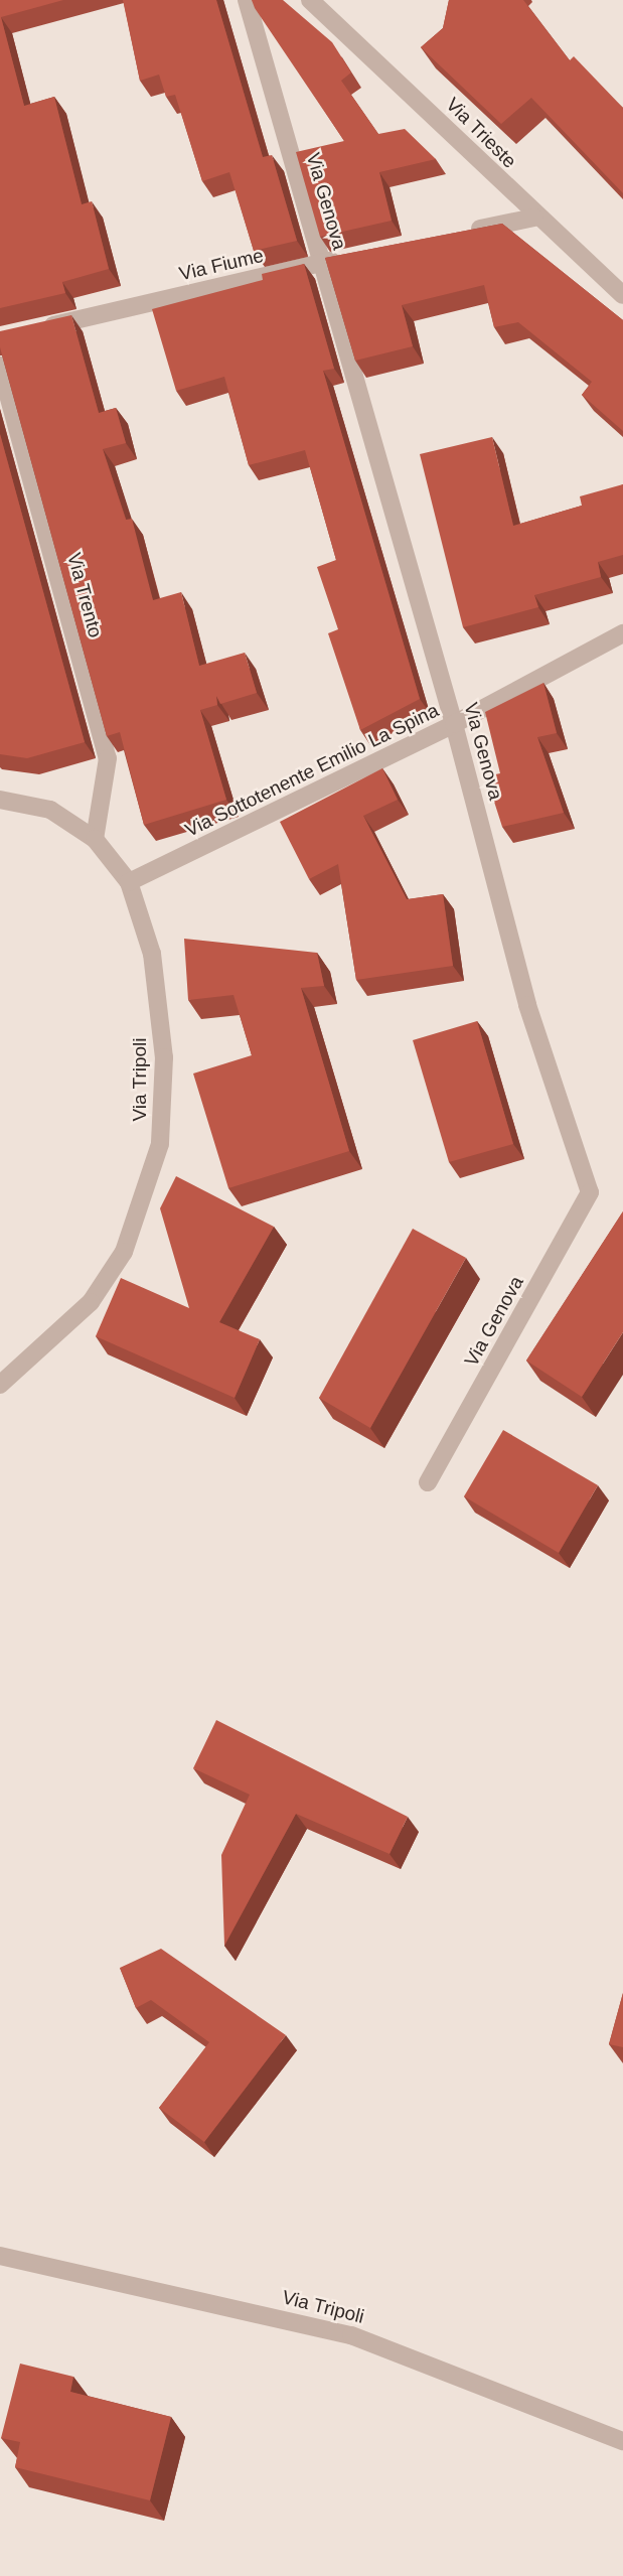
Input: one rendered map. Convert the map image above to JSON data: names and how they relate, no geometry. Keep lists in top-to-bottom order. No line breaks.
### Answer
{"streets":{"street":["Via Trieste","Via Genova","Via Fiume","Via Trento","Via Sottotenente Emilio La Spina","Via Tripoli"]},"crossings":[["Via Genova","Via Fiume"],["Via Genova","Via Sottotenente Emilio La Spina"],["Via Trento","Via Tripoli"],["Via Sottotenente Emilio La Spina","Via Tripoli"]]}
